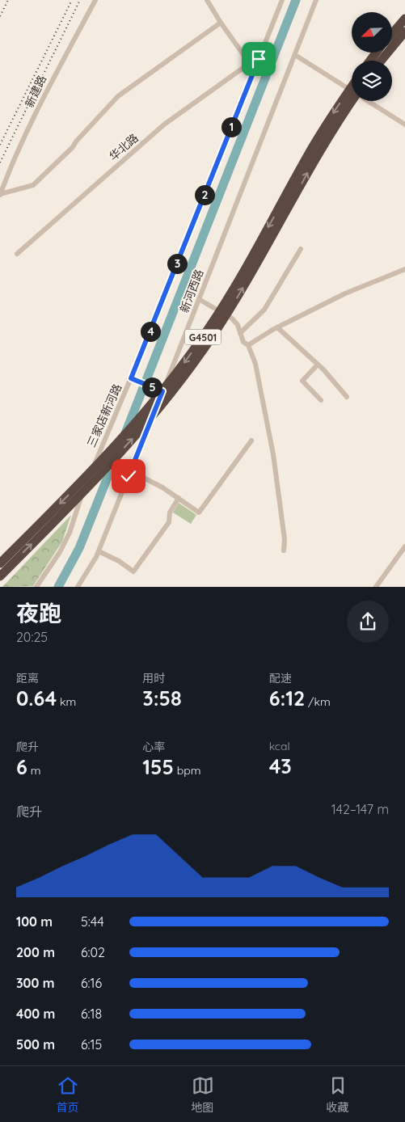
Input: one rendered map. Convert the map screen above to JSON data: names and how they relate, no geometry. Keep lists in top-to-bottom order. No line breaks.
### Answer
{"streets":{"highway":["G4501"],"street":["新建路","华北路","新河西路","三家店新河路"]},"north":"bottom left","page":{"pins":["1","2","3","4","5"],"heading":["夜跑","20:25"],"stats":[["距离","0.64 km"],["用时","3:58"],["配速","6:12 /km"],["爬升","6 m"],["心率","155 bpm"],["kcal","43"]],"chart":["爬升","142–147 m"],"list":[{"name":"100 m","note":"5:44"},{"name":"200 m","note":"6:02"},{"name":"300 m","note":"6:16"},{"name":"400 m","note":"6:18"},{"name":"500 m","note":"6:15"}],"tabs":["首页","地图","收藏"]}}
